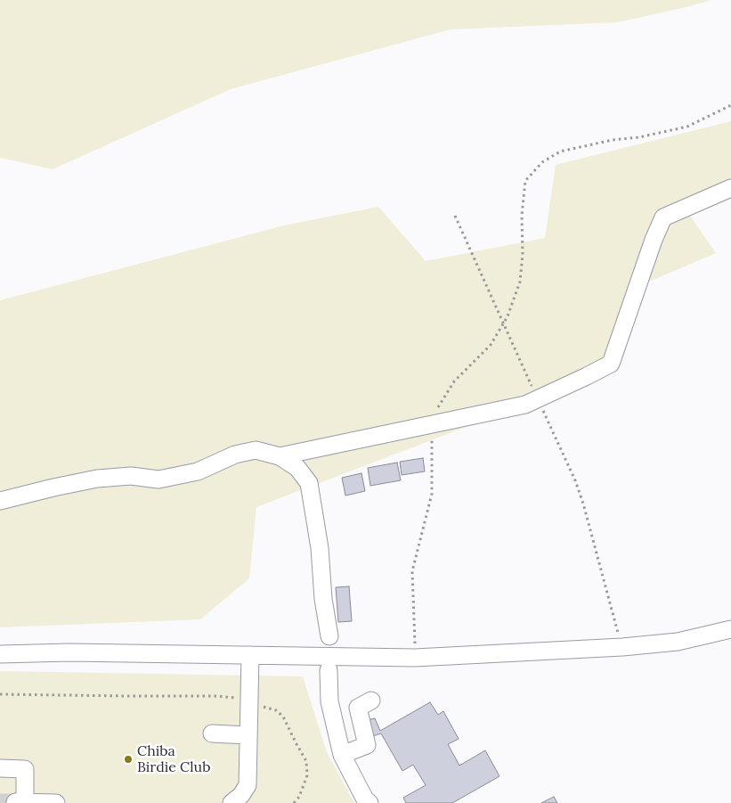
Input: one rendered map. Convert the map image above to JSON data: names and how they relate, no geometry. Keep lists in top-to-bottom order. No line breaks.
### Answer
{"places":["Chiba Birdie Club"]}
